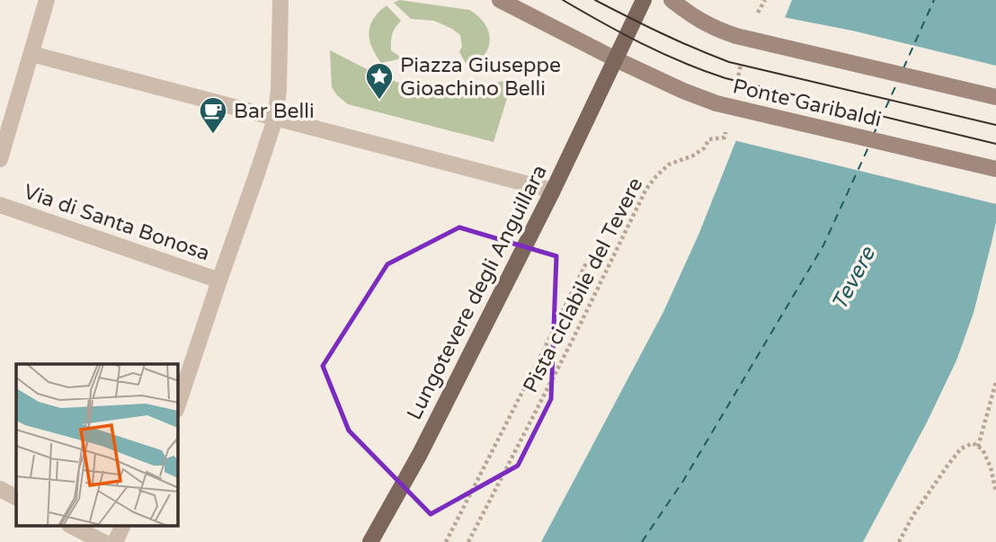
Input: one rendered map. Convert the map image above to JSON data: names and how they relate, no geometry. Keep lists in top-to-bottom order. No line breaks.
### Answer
{"streets":{"main road":["Ponte Garibaldi","Lungotevere degli Anguillara"],"street":["Via di Santa Bonosa"],"path":["Pista ciclabile del Tevere"]},"crossings":[["Ponte Garibaldi","Lungotevere degli Anguillara"]],"water":["Tevere"],"places":{"place":["Piazza Giuseppe Gioachino Belli"],"cafe":["Bar Belli"]}}
